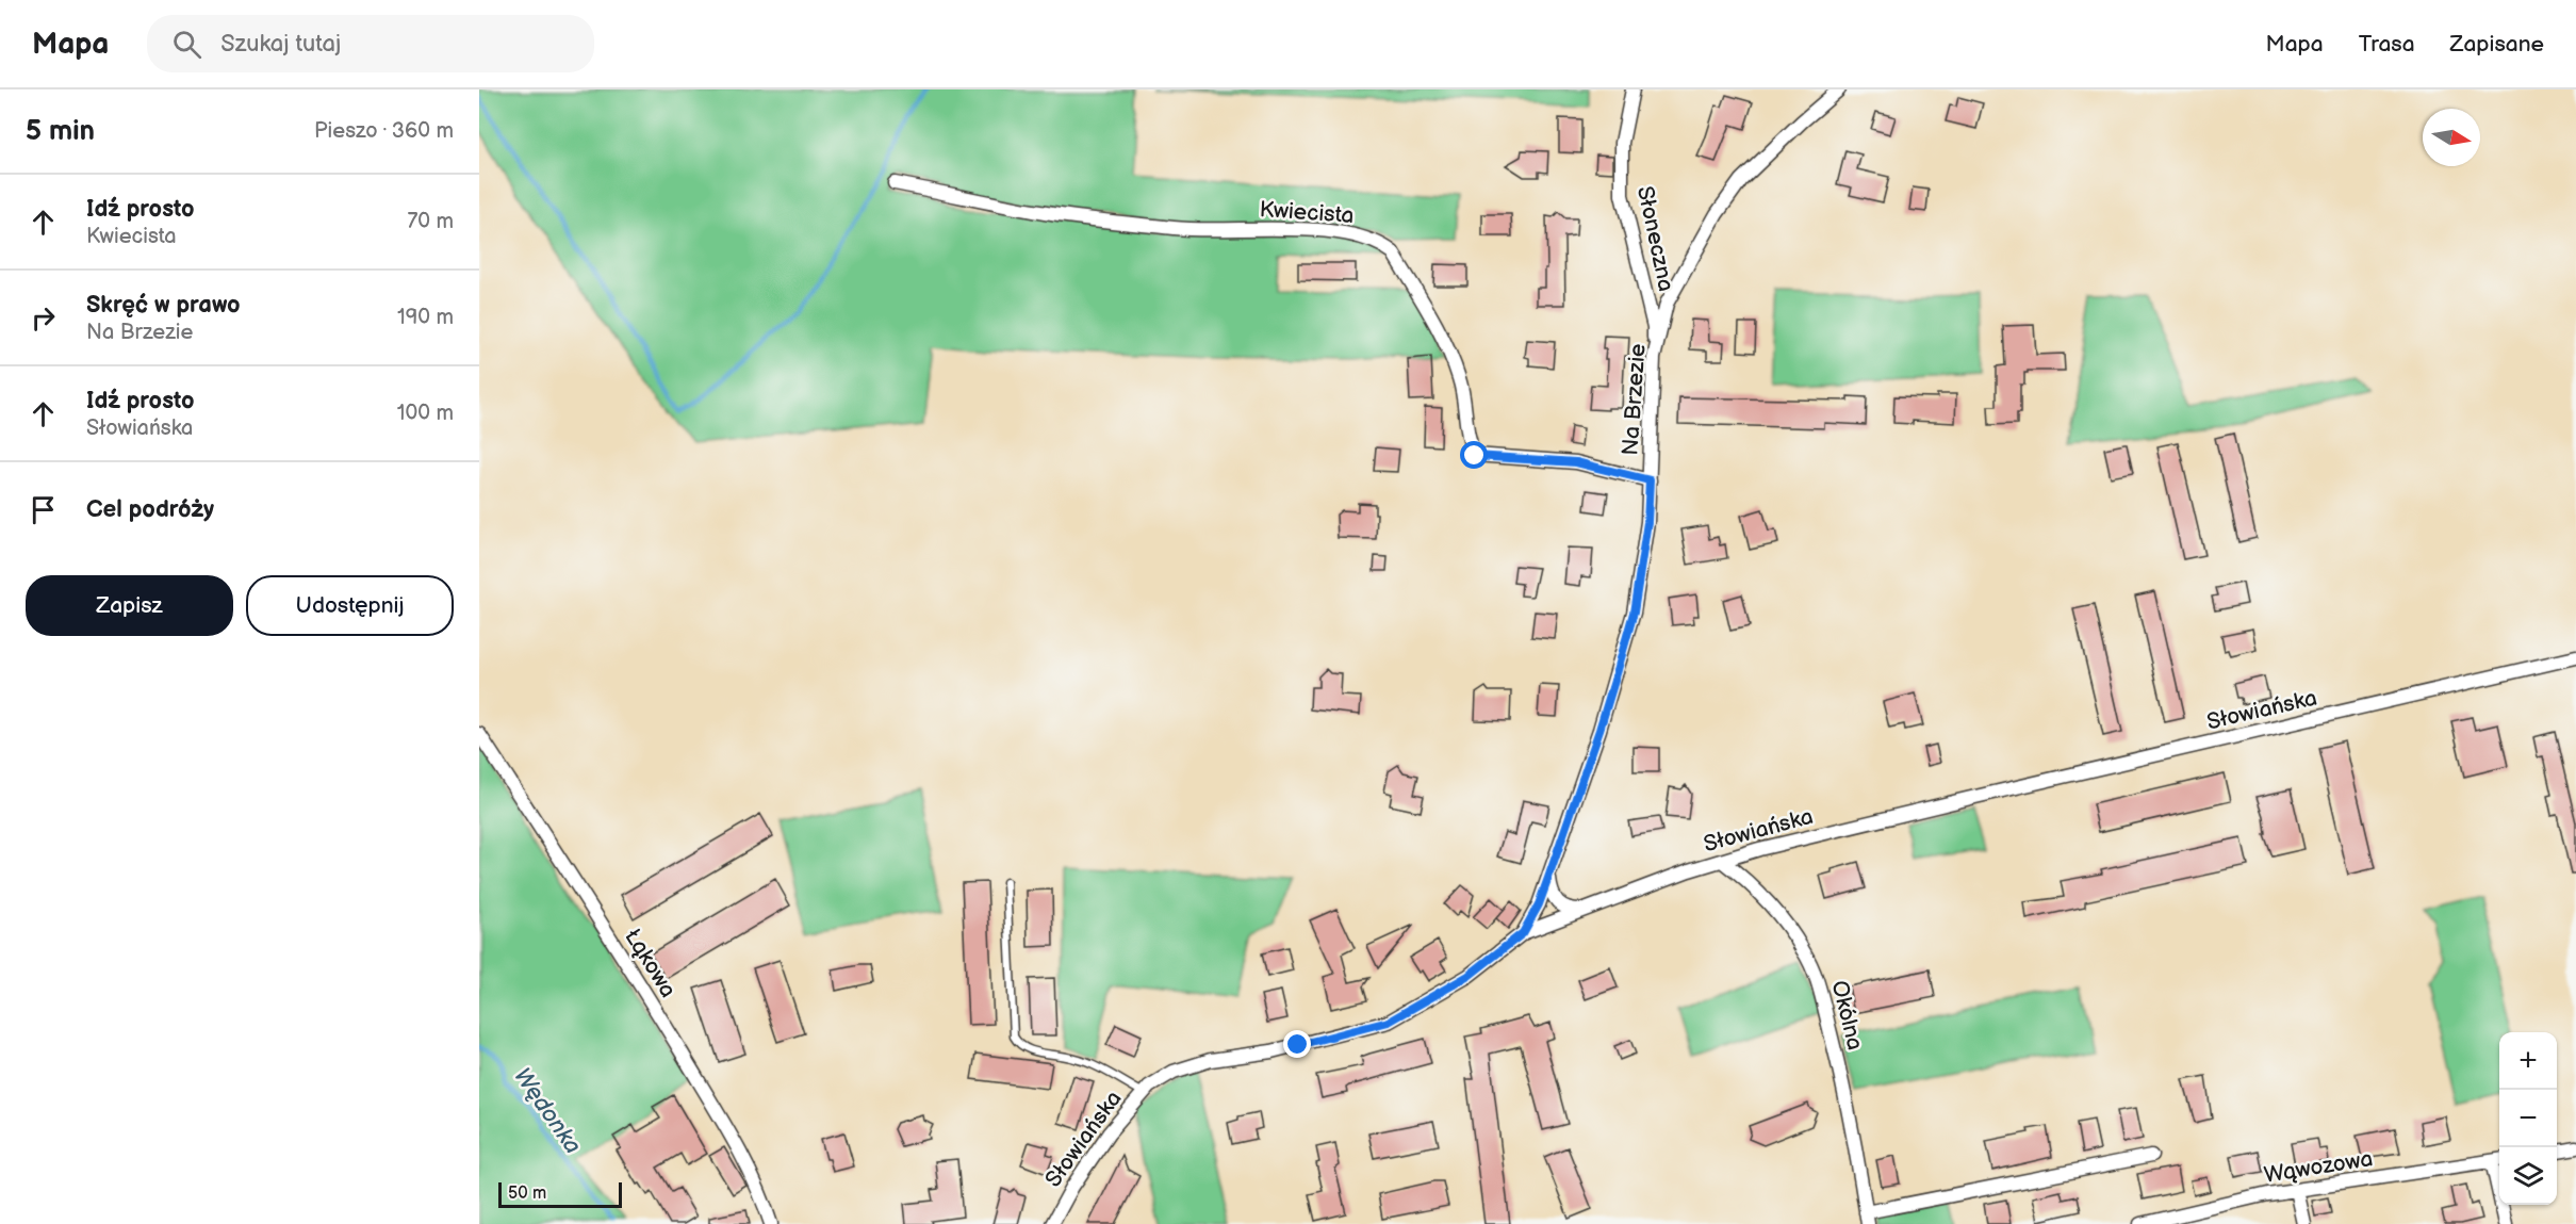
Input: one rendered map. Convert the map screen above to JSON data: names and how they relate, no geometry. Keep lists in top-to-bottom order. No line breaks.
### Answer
{"streets":{"street":["Kwiecista","Słoneczna","Na Brzezie","Słowiańska","Łąkowa","Okólna","Wąwozowa"]},"crossings":[["Kwiecista","Na Brzezie"],["Słoneczna","Na Brzezie"],["Na Brzezie","Słowiańska"],["Słowiańska","Okólna"]],"water":["Wędonka"],"scale_bar":"50 m","north":"right","page":{"header":"Mapa","search":"Szukaj tutaj","nav":["Mapa","Trasa","Zapisane"],"heading":["5 min","Pieszo · 360 m"],"list":[["Idź prosto","Kwiecista","70 m"],["Skręć w prawo","Na Brzezie","190 m"],["Idź prosto","Słowiańska","100 m"],"Cel podróży"],"buttons":["Zapisz","Udostępnij"],"map_buttons":["+","−"],"scale":"50 m"}}
